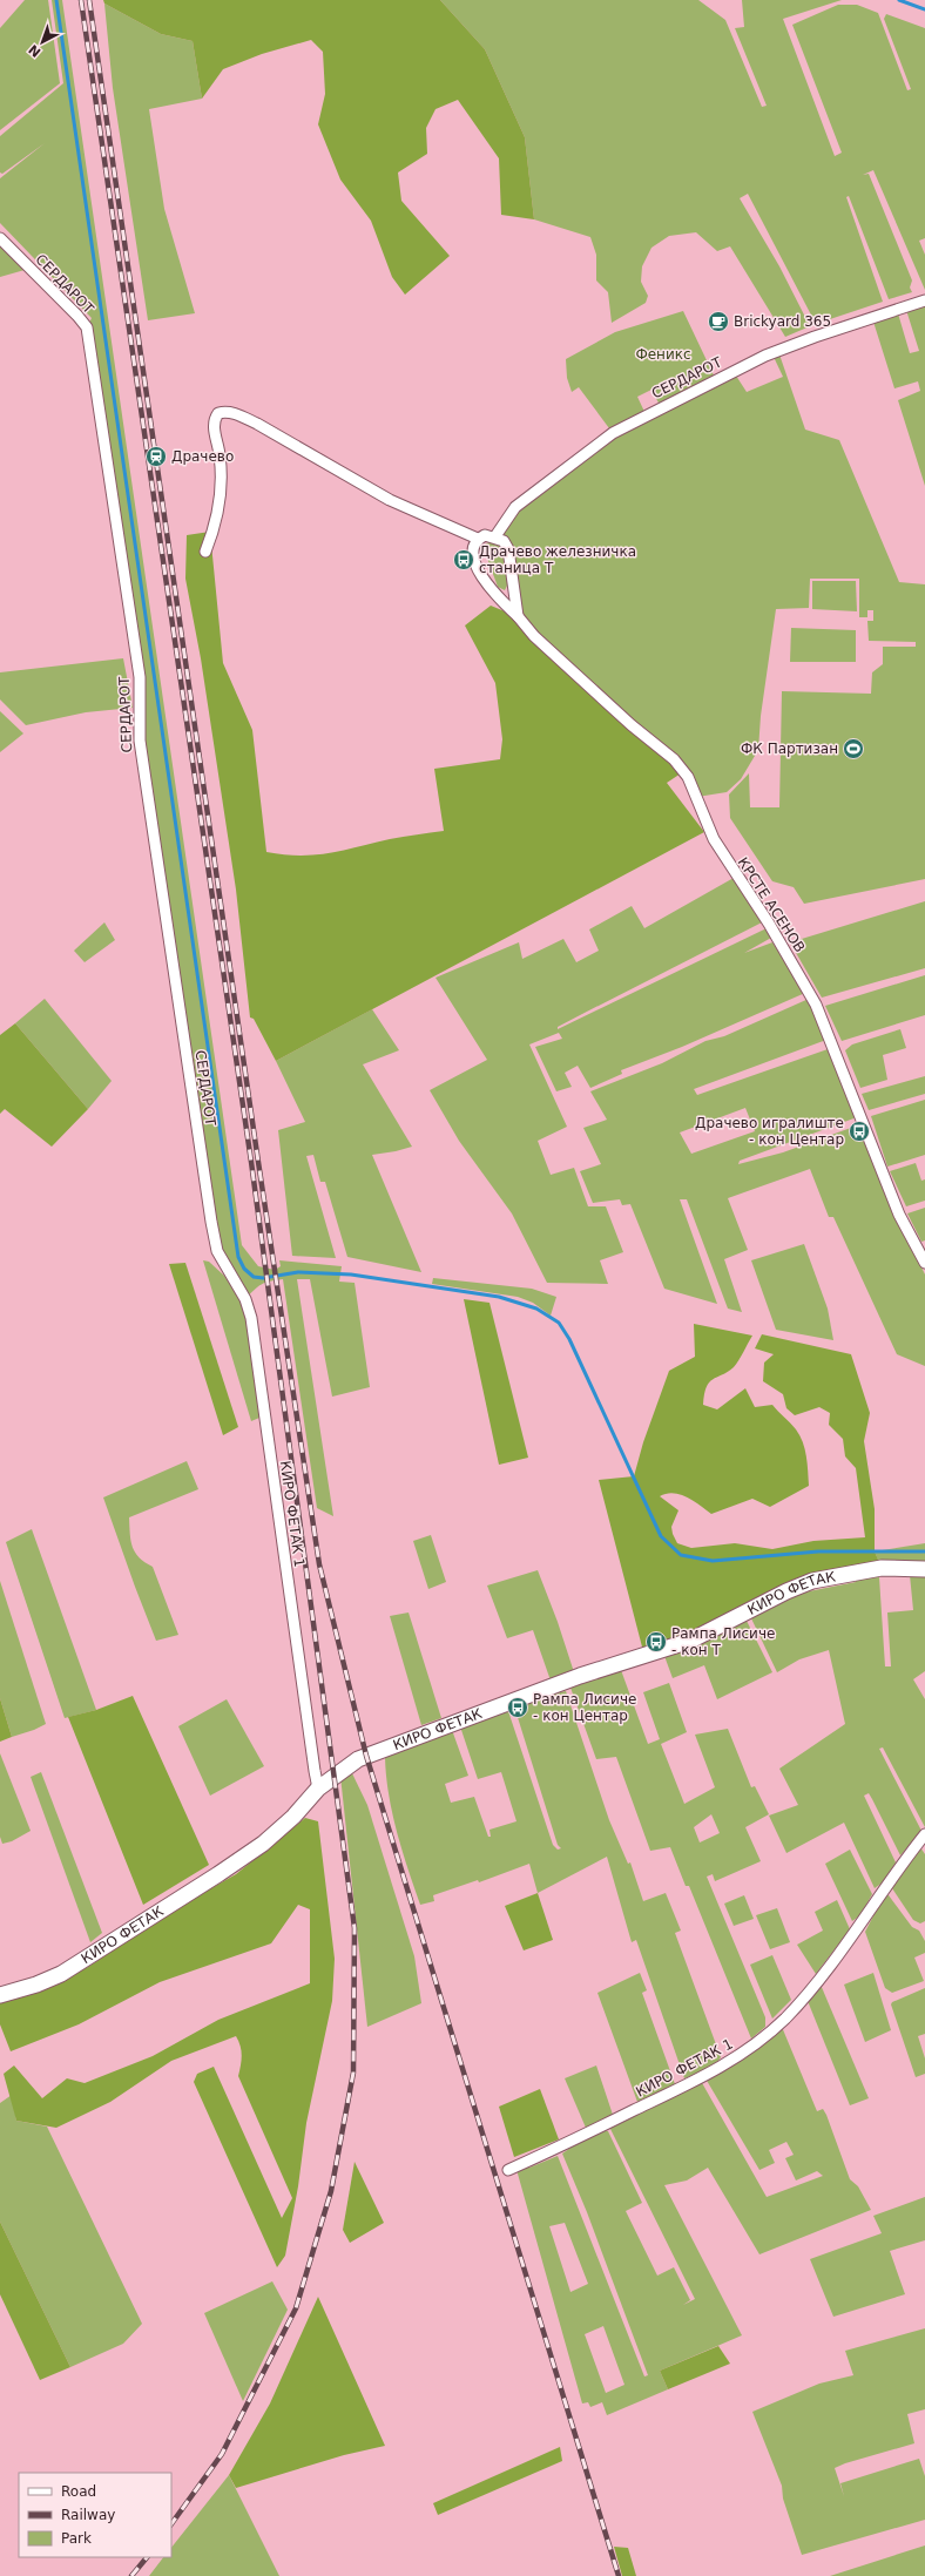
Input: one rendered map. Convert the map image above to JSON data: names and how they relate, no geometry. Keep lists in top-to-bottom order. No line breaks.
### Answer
{"streets":{"main road":["КИРО ФЕТАК"],"street":["СЕРДАРОТ","КРСТЕ АСЕНОВ","КИРО ФЕТАК 1"]},"crossings":[["СЕРДАРОТ","КИРО ФЕТАК 1"],["КИРО ФЕТАК 1","КИРО ФЕТАК"]],"parks":["Феникс"],"places":{"cafe":["Brickyard 365"],"station":["Драчево"],"bus stop":["Драчево железничка станица Т","Драчево игралиште - кон Центар","Рампа Лисиче - кон Т","Рампа Лисиче - кон Центар"],"sports":["ФК Партизан"]},"legend":["Road","Railway","Park"],"north":"bottom left"}
